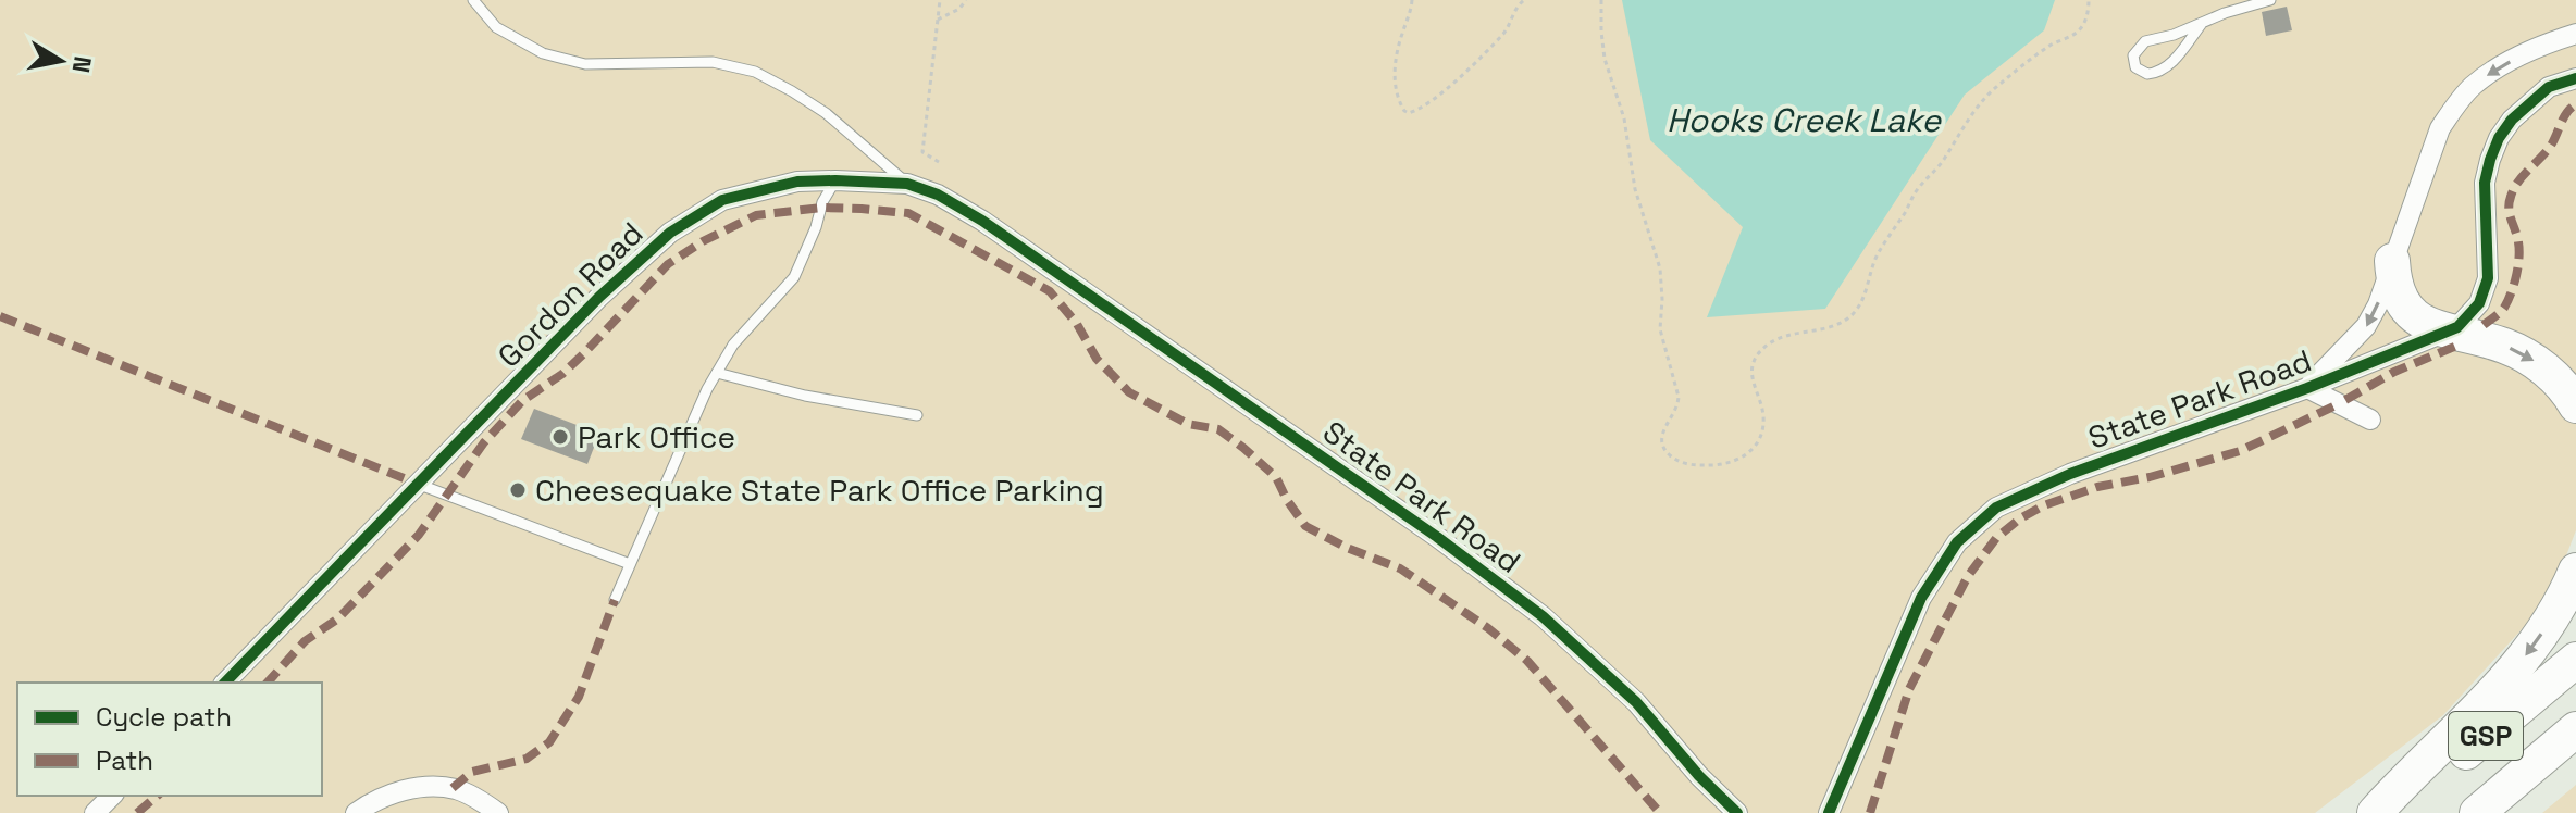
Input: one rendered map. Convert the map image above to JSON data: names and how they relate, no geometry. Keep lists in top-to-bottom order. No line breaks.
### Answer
{"streets":{"highway":["GSP"],"street":["Gordon Road","State Park Road"]},"crossings":[["Gordon Road","State Park Road"]],"water":["Hooks Creek Lake"],"places":["Park Office","Cheesequake State Park Office Parking"],"legend":["Cycle path","Path"],"north":"right"}
